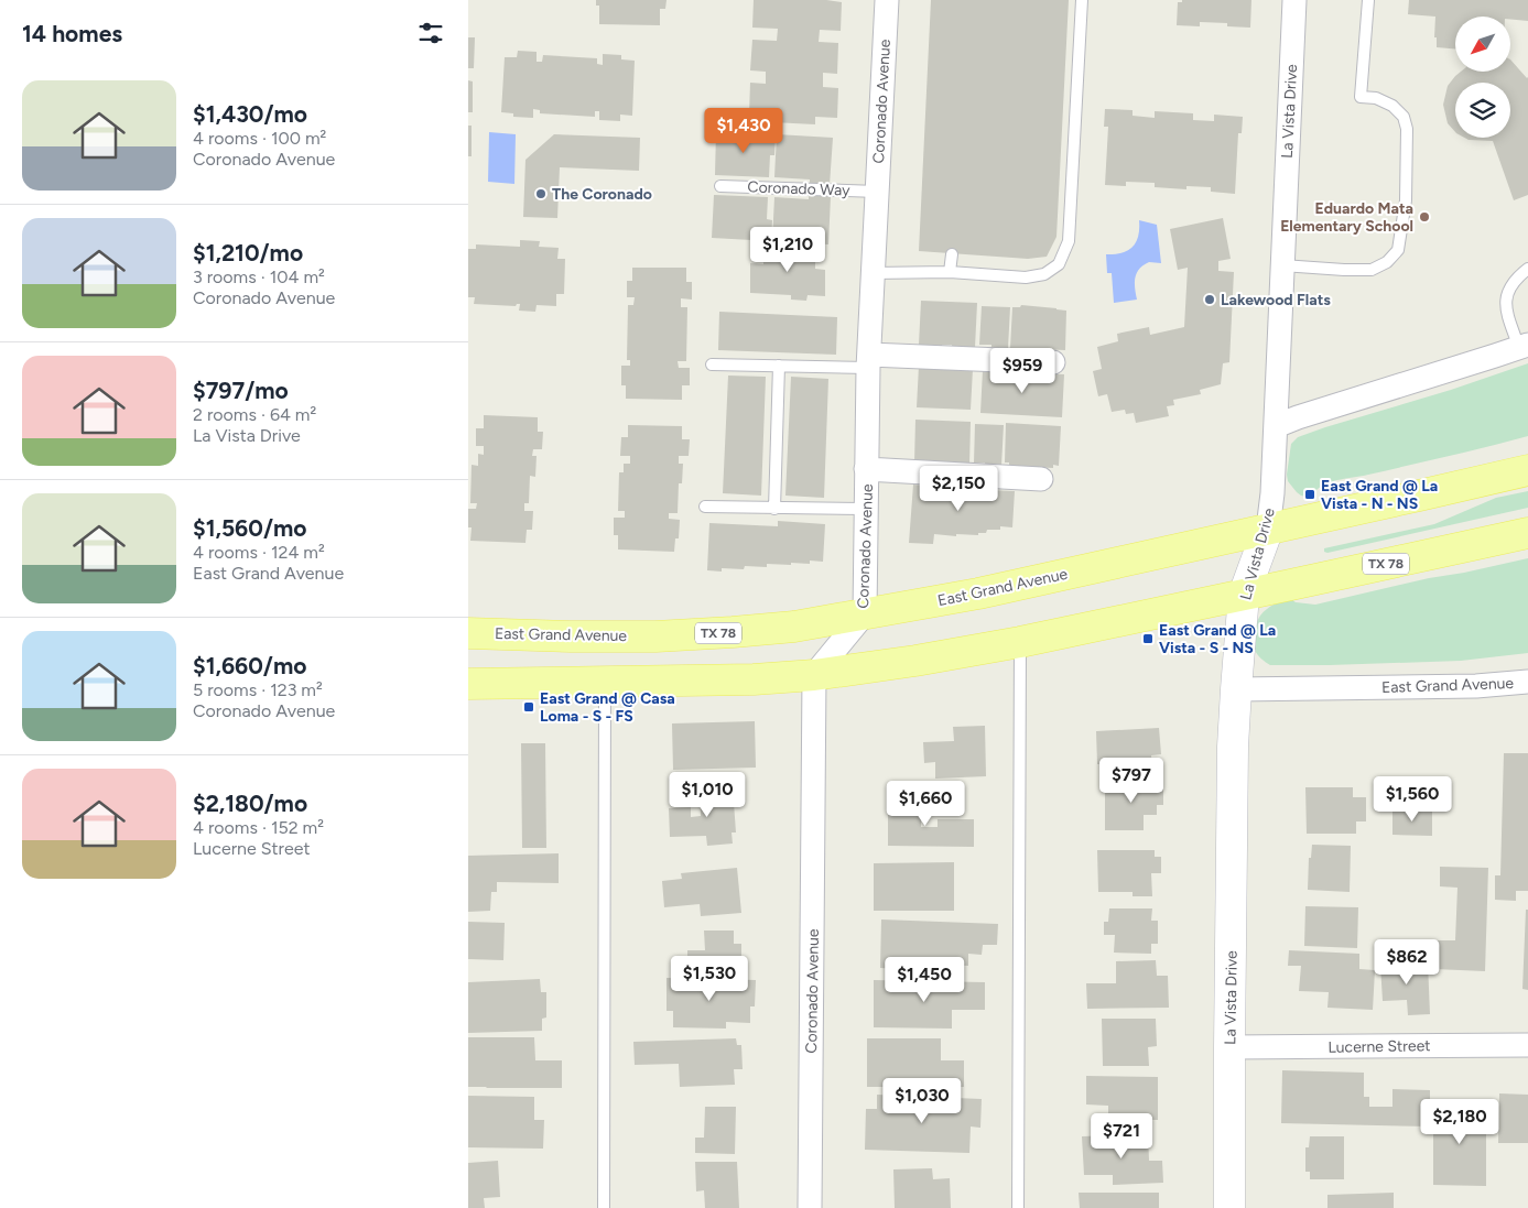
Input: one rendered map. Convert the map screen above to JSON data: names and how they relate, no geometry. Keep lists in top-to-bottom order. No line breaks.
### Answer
{"streets":{"main road":["TX 78","East Grand Avenue"],"street":["Coronado Avenue","La Vista Drive","Lucerne Street"],"lane":["Coronado Way"]},"crossings":[["Coronado Avenue","Coronado Way"],["Coronado Avenue","TX 78"],["Coronado Avenue","East Grand Avenue"],["La Vista Drive","TX 78"],["La Vista Drive","East Grand Avenue"],["La Vista Drive","Lucerne Street"]],"places":{"other":["The Coronado","Eduardo Mata Elementary School","Lakewood Flats"],"transit":["East Grand @ La Vista - N - NS","East Grand @ La Vista - S - NS","East Grand @ Casa Loma - S - FS"]},"north":"bottom left","page":{"heading":"14 homes","list":[{"name":"$1,430/mo","note":"4 rooms · 100 m² · Coronado Avenue"},{"name":"$1,210/mo","note":"3 rooms · 104 m² · Coronado Avenue"},{"name":"$797/mo","note":"2 rooms · 64 m² · La Vista Drive"},{"name":"$1,560/mo","note":"4 rooms · 124 m² · East Grand Avenue"},{"name":"$1,660/mo","note":"5 rooms · 123 m² · Coronado Avenue"},{"name":"$2,180/mo","note":"4 rooms · 152 m² · Lucerne Street"}],"price":["$1,430","$1,210","$959","$2,150","$797","$1,010","$1,560","$1,660","$862","$1,530","$1,450","$1,030","$2,180","$721"]}}
